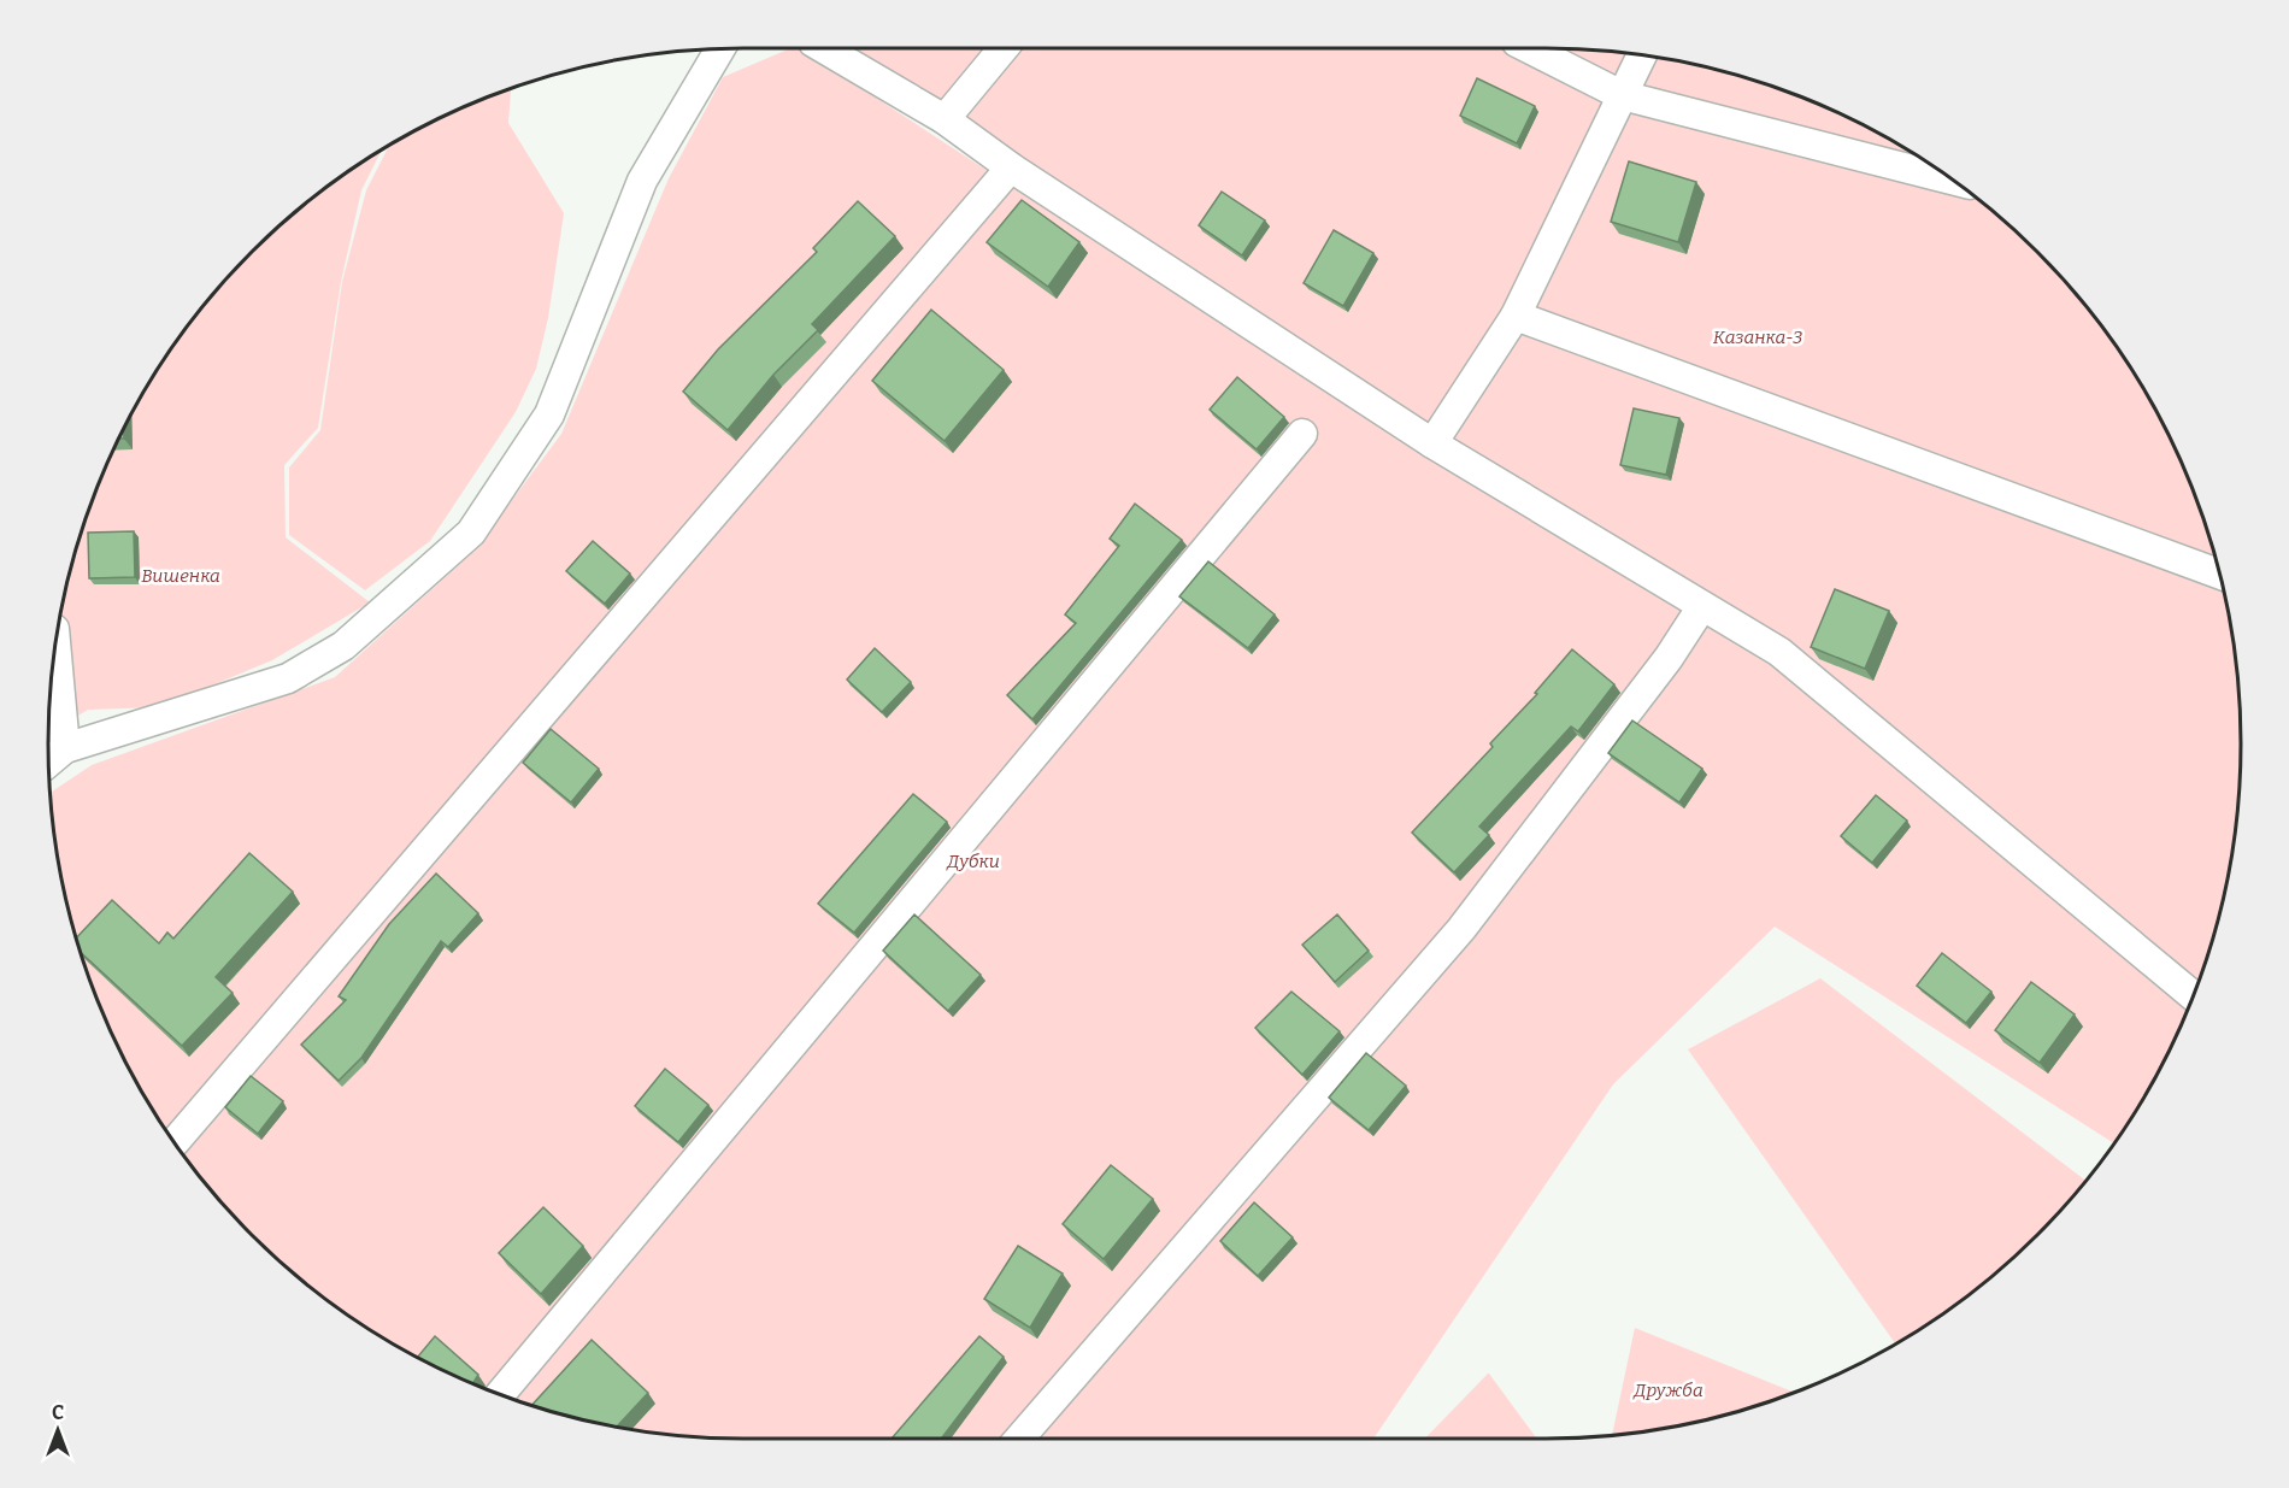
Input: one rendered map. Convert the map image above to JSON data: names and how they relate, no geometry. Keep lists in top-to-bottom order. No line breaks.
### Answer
{"parks":["Казанка-3","Вишенка","Дубки","Дружба"],"north":"top"}
